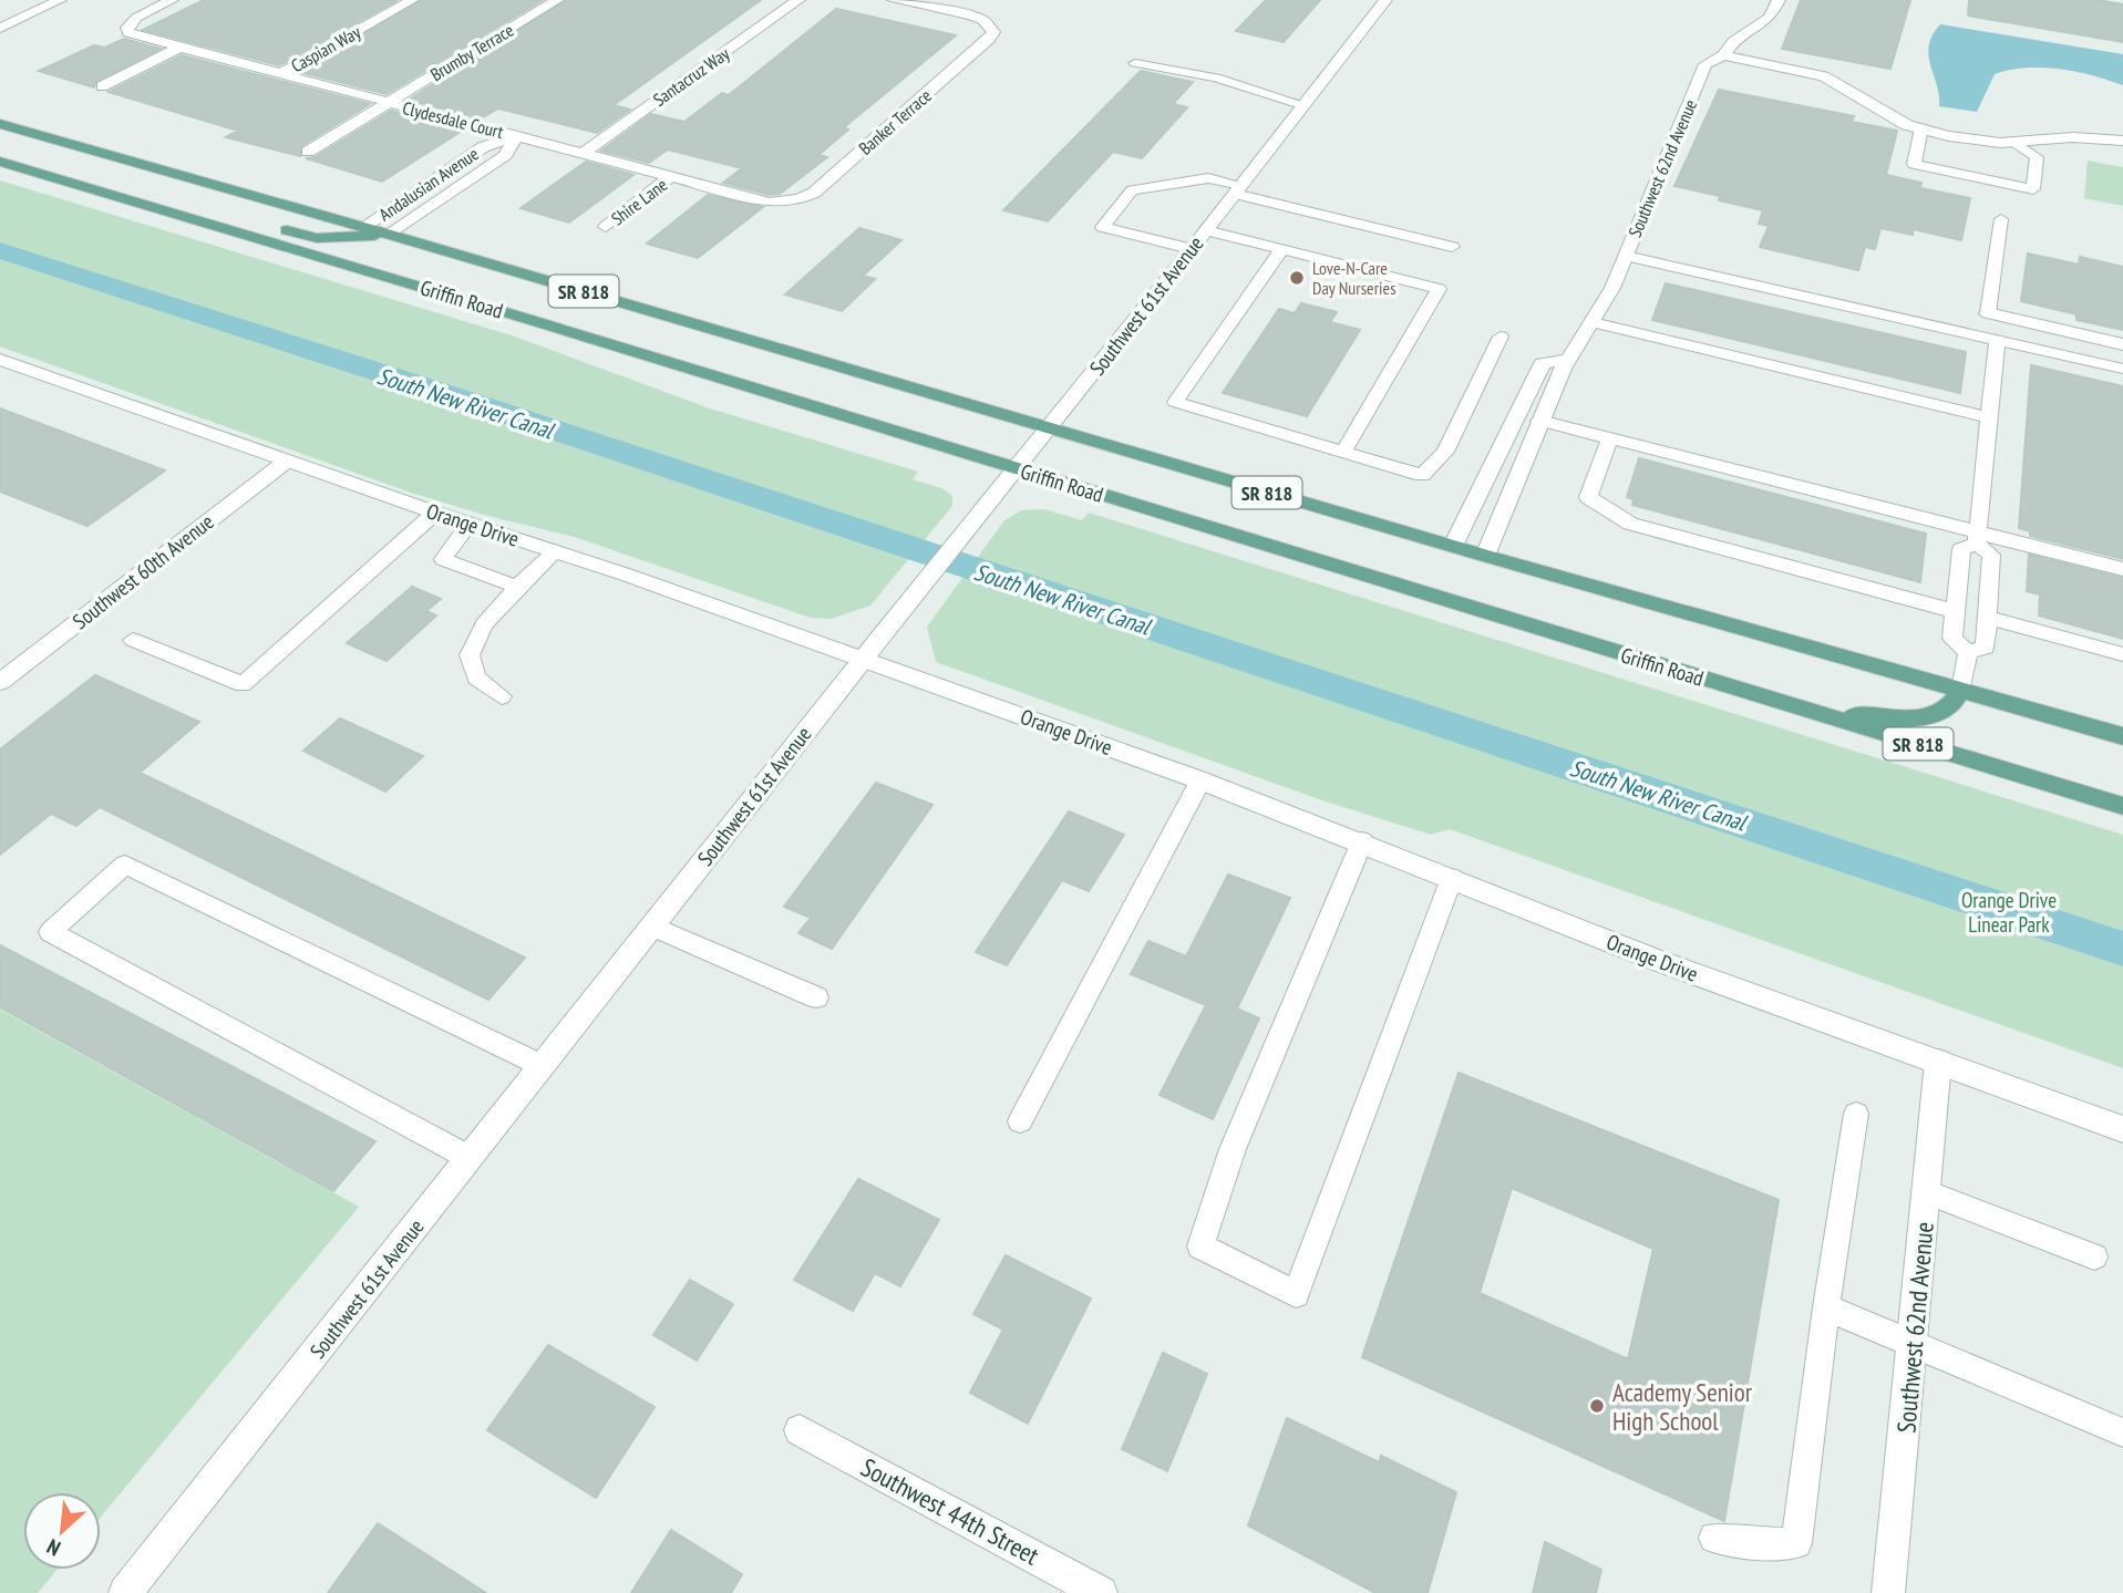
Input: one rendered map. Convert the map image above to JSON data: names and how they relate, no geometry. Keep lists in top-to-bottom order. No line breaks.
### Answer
{"streets":{"main road":["SR 818","Griffin Road"],"street":["Caspian Way","Brumby Terrace","Santacruz Way","Clydesdale Court","Banker Terrace","Southwest 62nd Avenue","Andalusian Avenue","Shire Lane","Southwest 61st Avenue","Orange Drive","Southwest 60th Avenue","Southwest 44th Street"]},"crossings":[["Caspian Way","Clydesdale Court"],["Brumby Terrace","Clydesdale Court"],["Santacruz Way","Clydesdale Court"],["Clydesdale Court","Banker Terrace"],["Clydesdale Court","Andalusian Avenue"],["Clydesdale Court","Shire Lane"],["Southwest 62nd Avenue","Griffin Road"],["Southwest 62nd Avenue","Orange Drive"],["Andalusian Avenue","Griffin Road"],["Griffin Road","Southwest 61st Avenue"],["Southwest 61st Avenue","Orange Drive"],["Orange Drive","Southwest 60th Avenue"]],"water":["South New River Canal"],"parks":["Orange Drive Linear Park"],"places":["Love-N-Care Day Nurseries","Academy Senior High School"],"north":"bottom left"}
